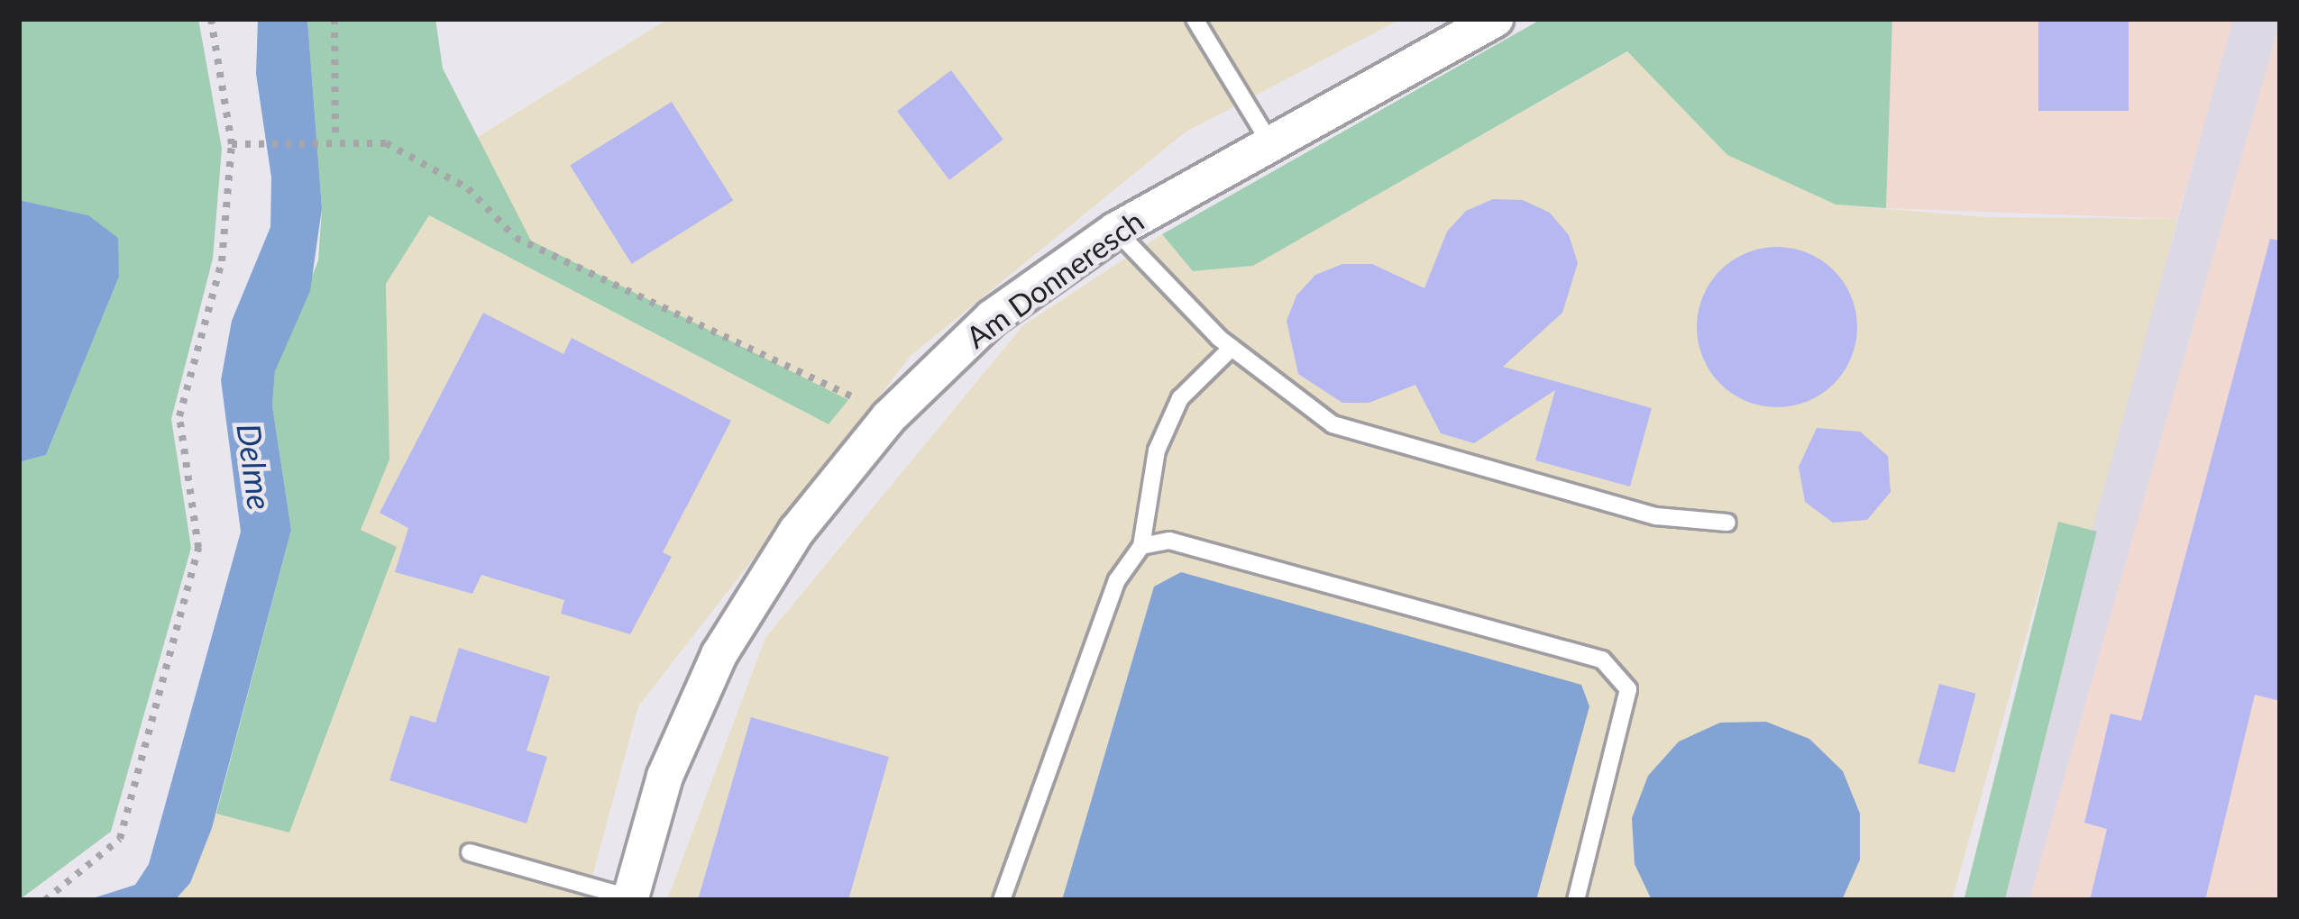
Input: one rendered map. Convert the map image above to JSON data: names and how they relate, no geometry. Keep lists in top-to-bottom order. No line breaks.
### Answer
{"streets":{"street":["Am Donneresch"]},"water":["Delme"]}
